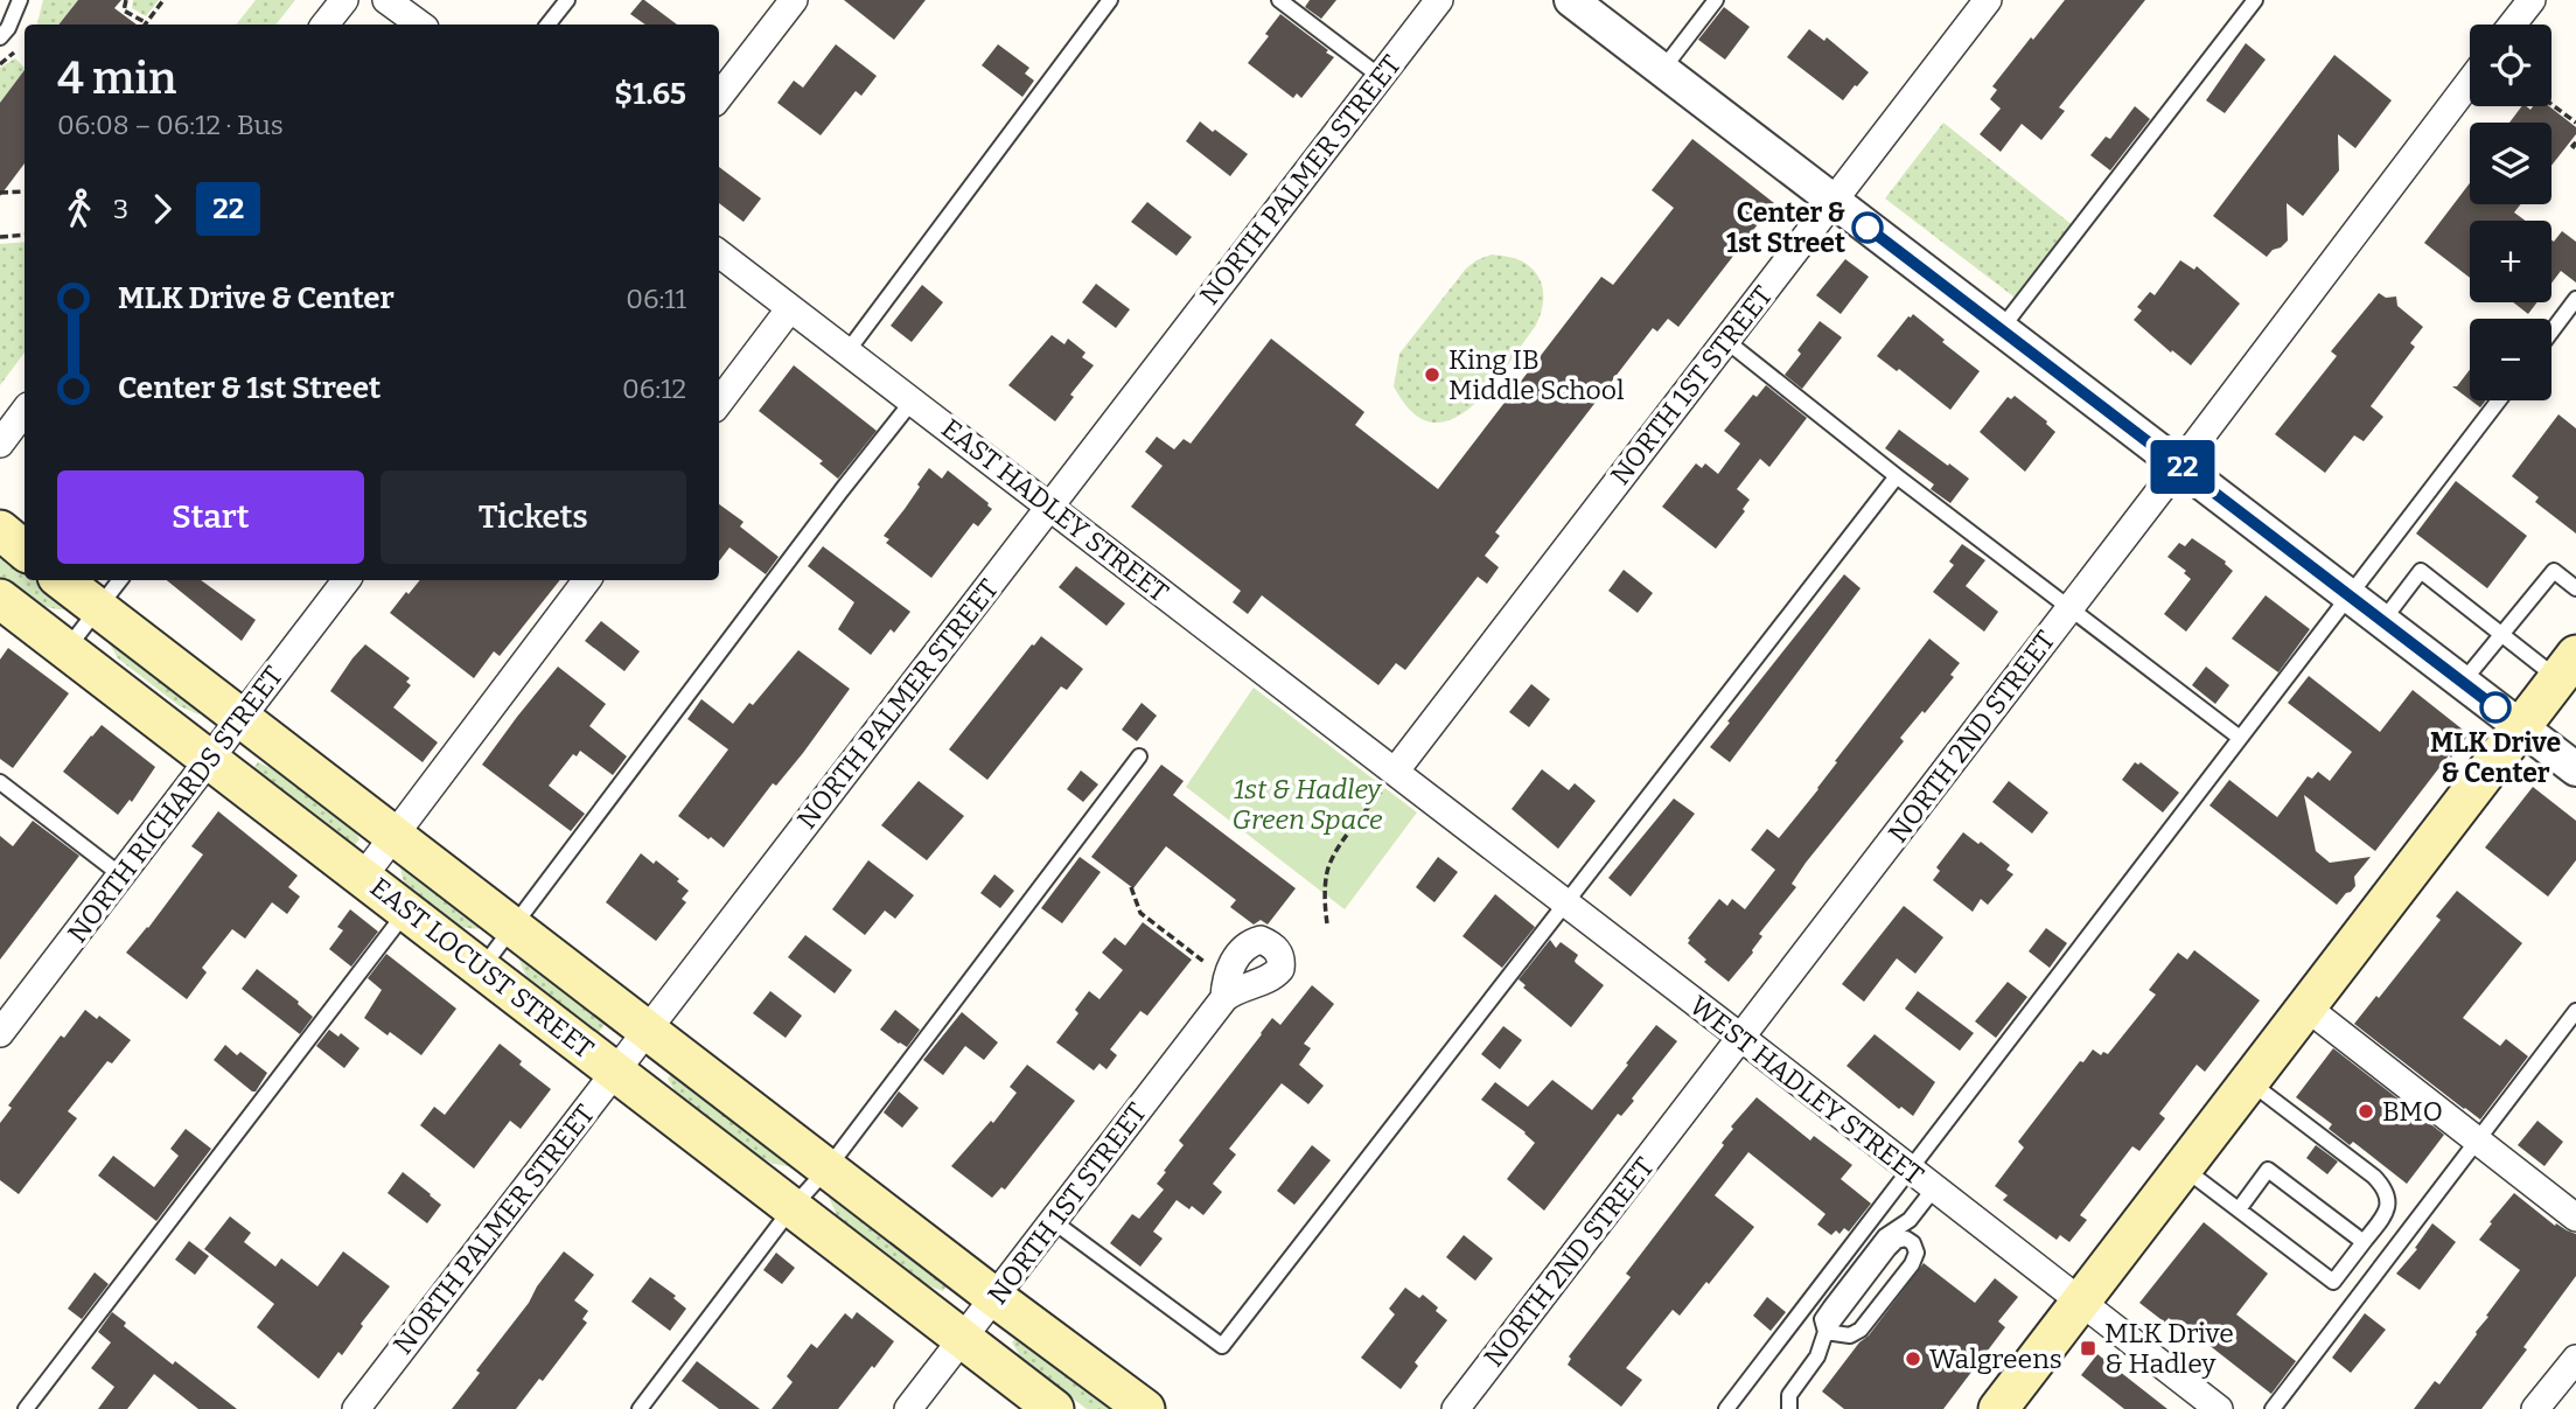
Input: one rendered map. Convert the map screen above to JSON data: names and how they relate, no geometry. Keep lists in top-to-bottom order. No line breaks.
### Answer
{"streets":{"main road":["EAST LOCUST STREET"],"street":["NORTH PALMER STREET","NORTH 1ST STREET","EAST HADLEY STREET","NORTH 2ND STREET","NORTH RICHARDS STREET","WEST HADLEY STREET"]},"crossings":[["NORTH PALMER STREET","EAST HADLEY STREET"],["NORTH PALMER STREET","EAST LOCUST STREET"],["NORTH 1ST STREET","EAST HADLEY STREET"],["NORTH 1ST STREET","EAST LOCUST STREET"],["NORTH 1ST STREET","WEST HADLEY STREET"],["EAST HADLEY STREET","WEST HADLEY STREET"],["NORTH 2ND STREET","WEST HADLEY STREET"],["NORTH RICHARDS STREET","EAST LOCUST STREET"]],"parks":["1st & Hadley Green Space"],"places":{"other":["Center & 1st Street","King IB Middle School","MLK Drive & Center","BMO","Walgreens"],"transit":["MLK Drive & Hadley"]},"lines":["bus line 22"],"page":{"on_map":"22","map_buttons":["+","−"],"heading":["4 min","06:08 – 06:12 · Bus","$1.65"],"legs":["3","22"],"list":[{"name":"MLK Drive & Center","value":"06:11"},{"name":"Center & 1st Street","value":"06:12"}],"buttons":["Start","Tickets"]}}
